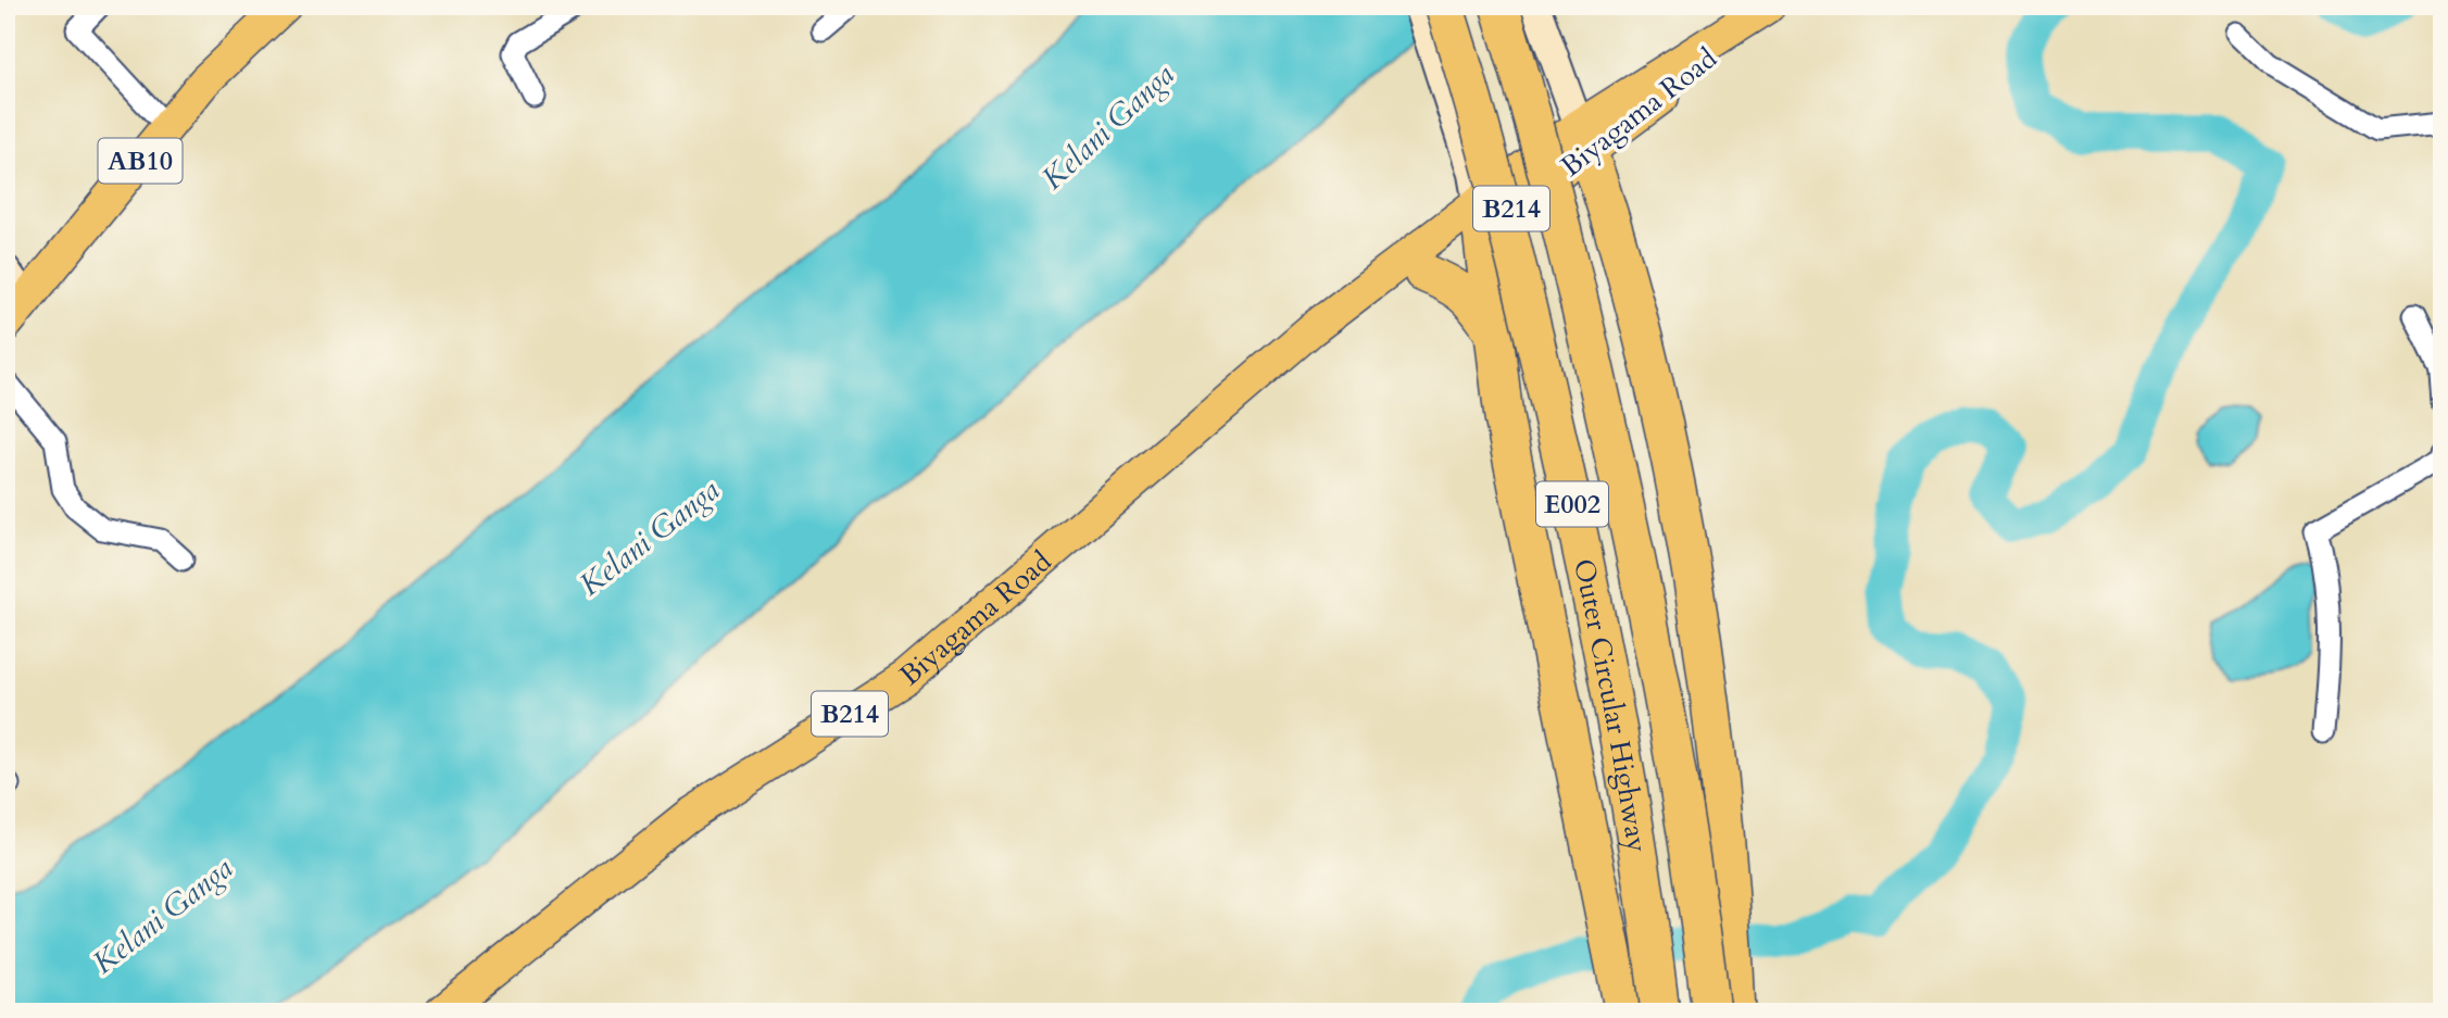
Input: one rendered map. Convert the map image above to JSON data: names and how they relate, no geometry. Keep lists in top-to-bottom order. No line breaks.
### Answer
{"streets":{"highway":["E002","Outer Circular Highway"],"main road":["Biyagama Road","AB10","B214"]},"water":["Kelani Ganga"]}
